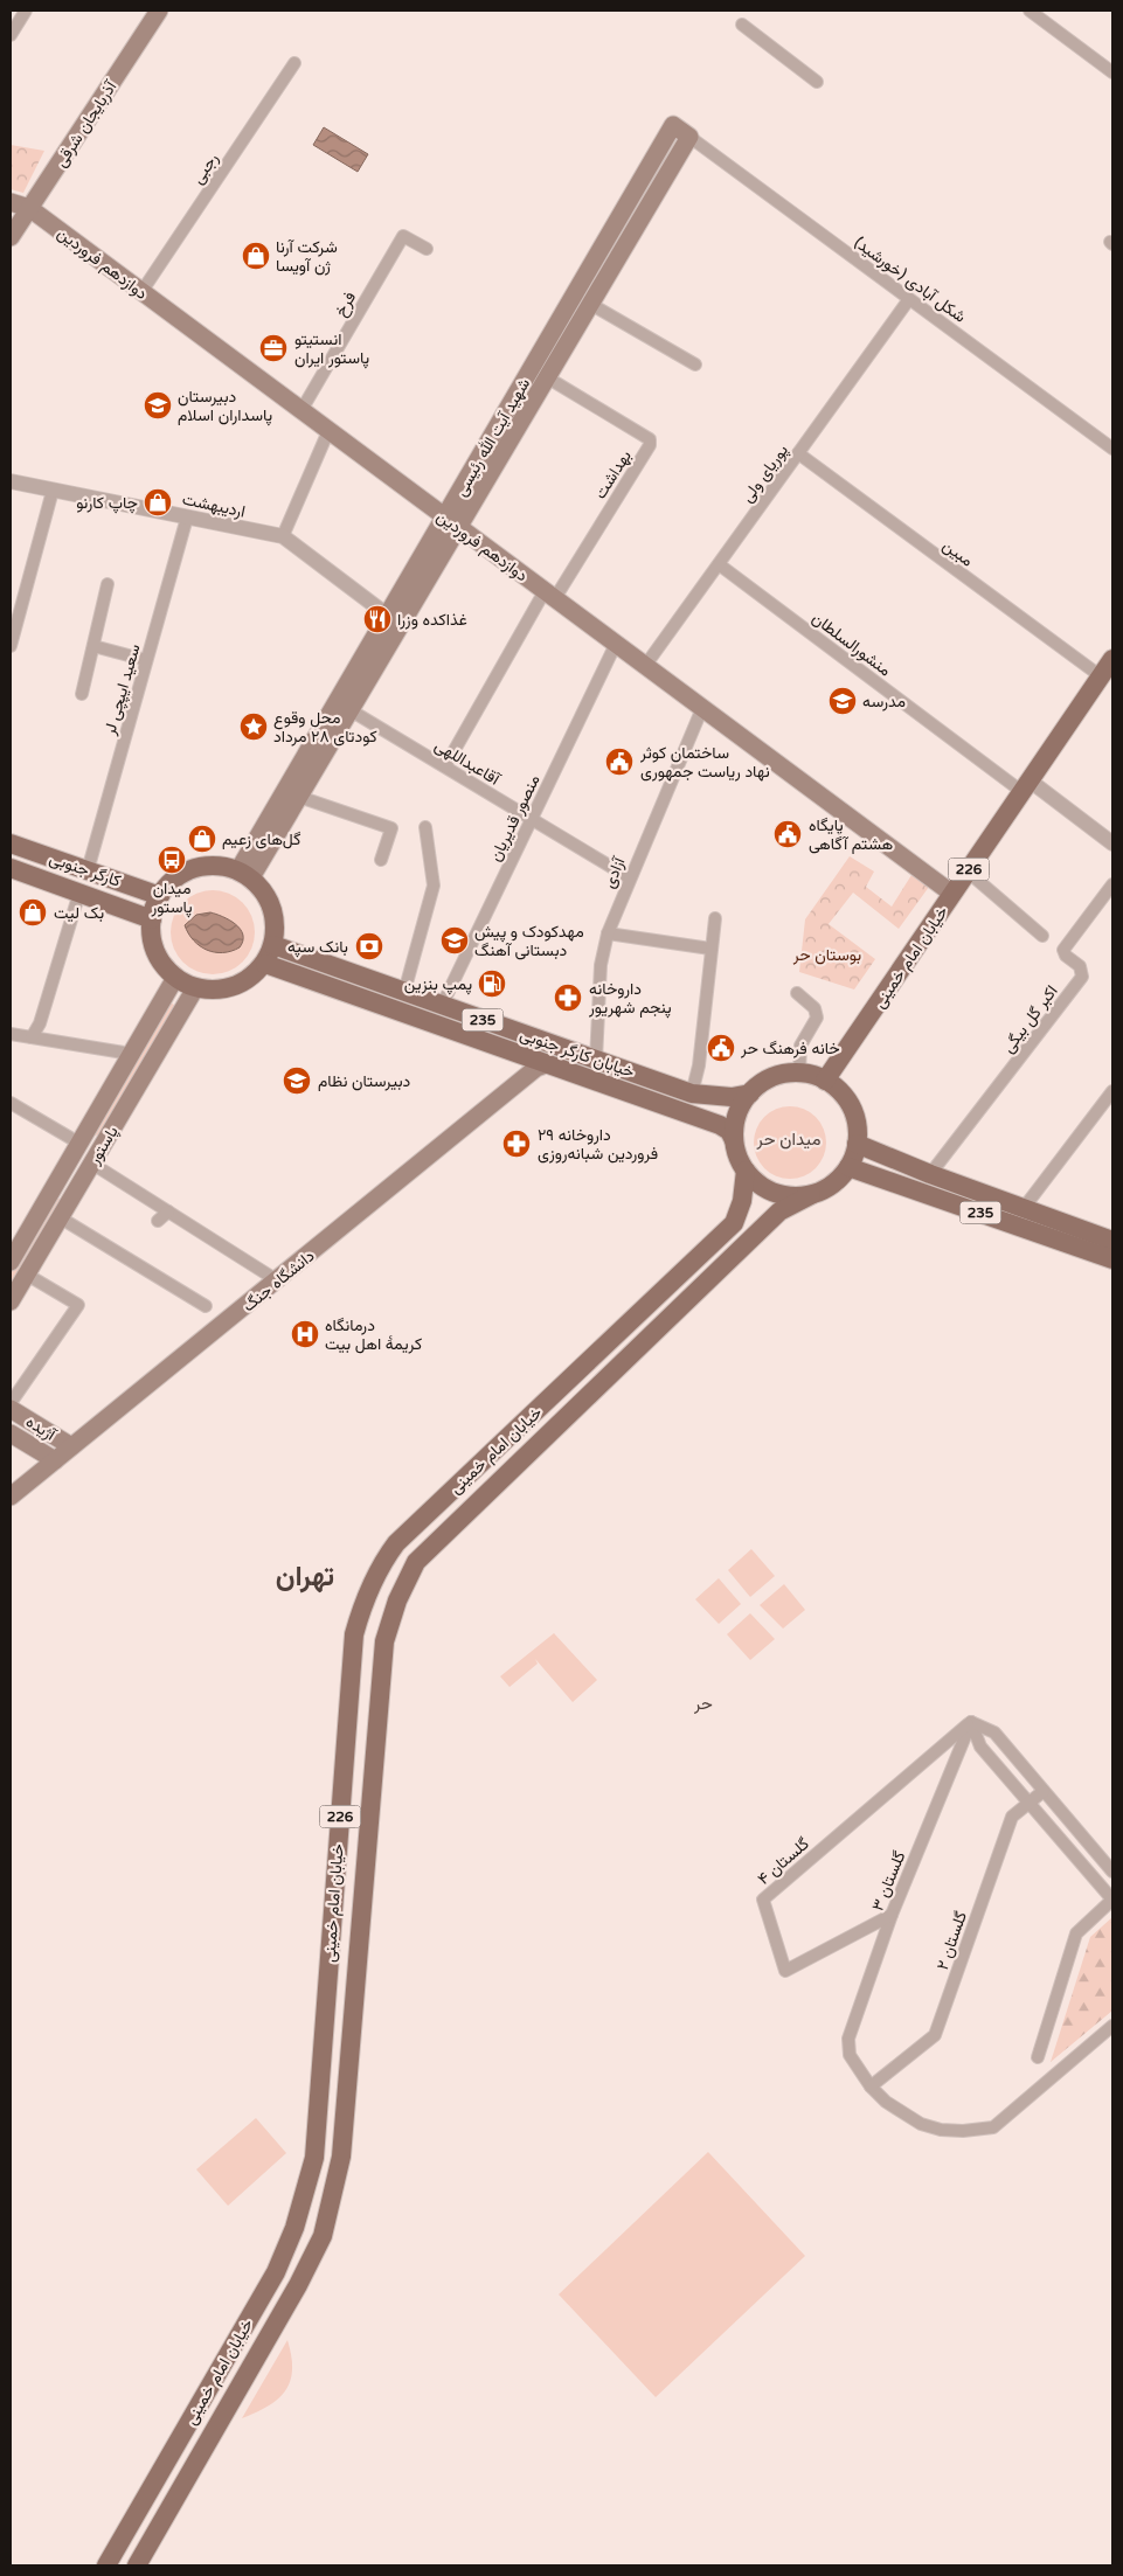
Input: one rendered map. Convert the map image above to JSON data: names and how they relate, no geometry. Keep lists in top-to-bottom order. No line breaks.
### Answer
{"streets":{"main road":["آذربایجان شرقی","دوازدهم فروردین","شهید آیت الله رئیسی","کارگر جنوبی","226","خیابان امام خمینی","235","خیابان کارگر جنوبی","پاستور","دانشگاه جنگ","آژیده"],"street":["رجبی","شکل آبادی (خورشید)","فرخ","پوریای ولی","بهداشت","اردیبهشت","مبین","منشورالسلطان","سعید ایپچی لر","آقاعبداللهی","منصور قدیریان","آزادی","اکبر گل بیگی","گلستان ۴","گلستان ۳","گلستان ۲"]},"crossings":[["آذربایجان شرقی","دوازدهم فروردین"],["رجبی","دوازدهم فروردین"],["دوازدهم فروردین","فرخ"],["دوازدهم فروردین","شهید آیت الله رئیسی"],["دوازدهم فروردین","پوریای ولی"],["دوازدهم فروردین","بهداشت"],["دوازدهم فروردین","منصور قدیریان"],["دوازدهم فروردین","آزادی"],["دوازدهم فروردین","خیابان امام خمینی"],["شکل آبادی (خورشید)","شهید آیت الله رئیسی"],["شکل آبادی (خورشید)","پوریای ولی"],["شهید آیت الله رئیسی","بهداشت"],["شهید آیت الله رئیسی","اردیبهشت"],["شهید آیت الله رئیسی","آقاعبداللهی"],["شهید آیت الله رئیسی","کارگر جنوبی"],["شهید آیت الله رئیسی","خیابان کارگر جنوبی"],["شهید آیت الله رئیسی","پاستور"],["پوریای ولی","مبین"],["پوریای ولی","منشورالسلطان"],["اردیبهشت","سعید ایپچی لر"],["مبین","خیابان امام خمینی"],["منشورالسلطان","خیابان امام خمینی"],["سعید ایپچی لر","کارگر جنوبی"],["آقاعبداللهی","منصور قدیریان"],["آقاعبداللهی","آزادی"],["منصور قدیریان","خیابان کارگر جنوبی"],["کارگر جنوبی","خیابان کارگر جنوبی"],["کارگر جنوبی","پاستور"],["آزادی","خیابان کارگر جنوبی"],["خیابان امام خمینی","235"],["خیابان امام خمینی","خیابان کارگر جنوبی"],["اکبر گل بیگی","235"],["235","خیابان کارگر جنوبی"],["خیابان کارگر جنوبی","پاستور"],["خیابان کارگر جنوبی","دانشگاه جنگ"],["دانشگاه جنگ","آژیده"],["گلستان ۴","گلستان ۳"],["گلستان ۳","گلستان ۲"]],"districts":["میدان حر","تهران","حر"],"parks":["بوستان حر"],"places":{"shop":["شرکت آرنا ژن آویسا","چاپ کارنو","گل‌های زعیم","بک لیت"],"office":["انستیتو پاستور ایران"],"school or university":["دبیرستان پاسداران اسلام","مدرسه","مهدکودک و پیش دبستانی آهنگ","دبیرستان نظام"],"restaurant":["غذاکده وزرا"],"place":["محل وقوع کودتای ۲۸ مرداد"],"public building":["ساختمان کوثر نهاد ریاست جمهوری","پایگاه هشتم آگاهی","خانه فرهنگ حر"],"bus stop":["میدان پاستور"],"bank":["بانک سپه"],"fuel station":["پمپ بنزین"],"pharmacy":["داروخانه پنجم شهریور","داروخانه ۲۹ فروردین شبانه‌روزی"],"hospital":["درمانگاه کریمهٔ اهل بیت"]}}
